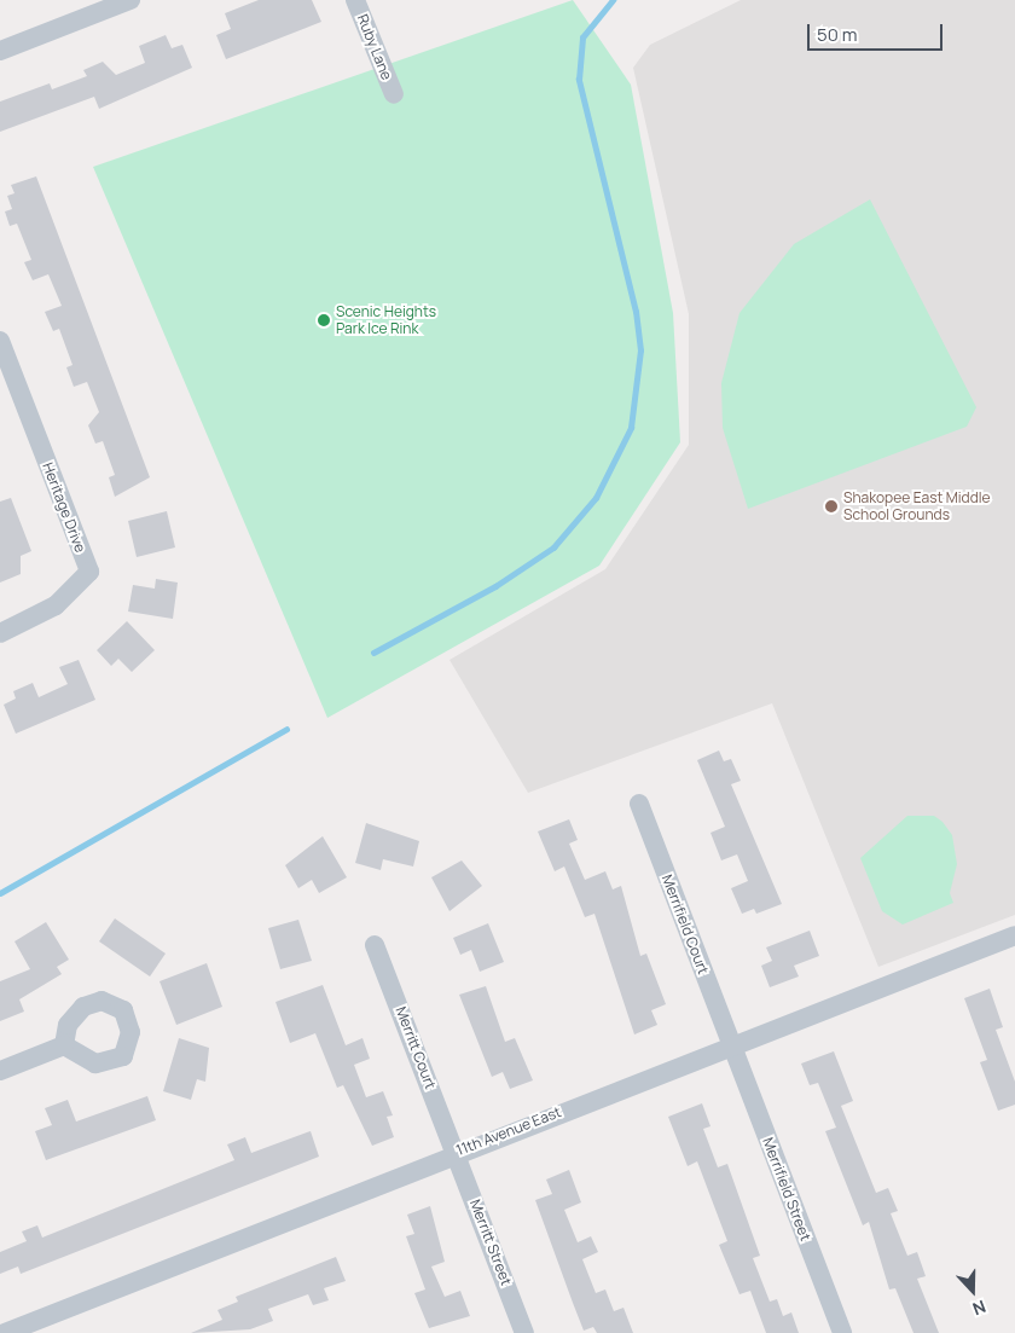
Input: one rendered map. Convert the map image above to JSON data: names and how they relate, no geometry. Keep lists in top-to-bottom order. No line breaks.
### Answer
{"streets":{"street":["Ruby Lane","Heritage Drive","Merrifield Court","Merritt Court","11th Avenue East","Merrifield Street","Merritt Street"]},"crossings":[["Merrifield Court","11th Avenue East"],["Merrifield Court","Merrifield Street"],["Merritt Court","11th Avenue East"],["Merritt Court","Merritt Street"],["11th Avenue East","Merrifield Street"],["11th Avenue East","Merritt Street"]],"places":["Scenic Heights Park Ice Rink","Shakopee East Middle School Grounds"],"scale_bar":"50 m","north":"bottom"}
